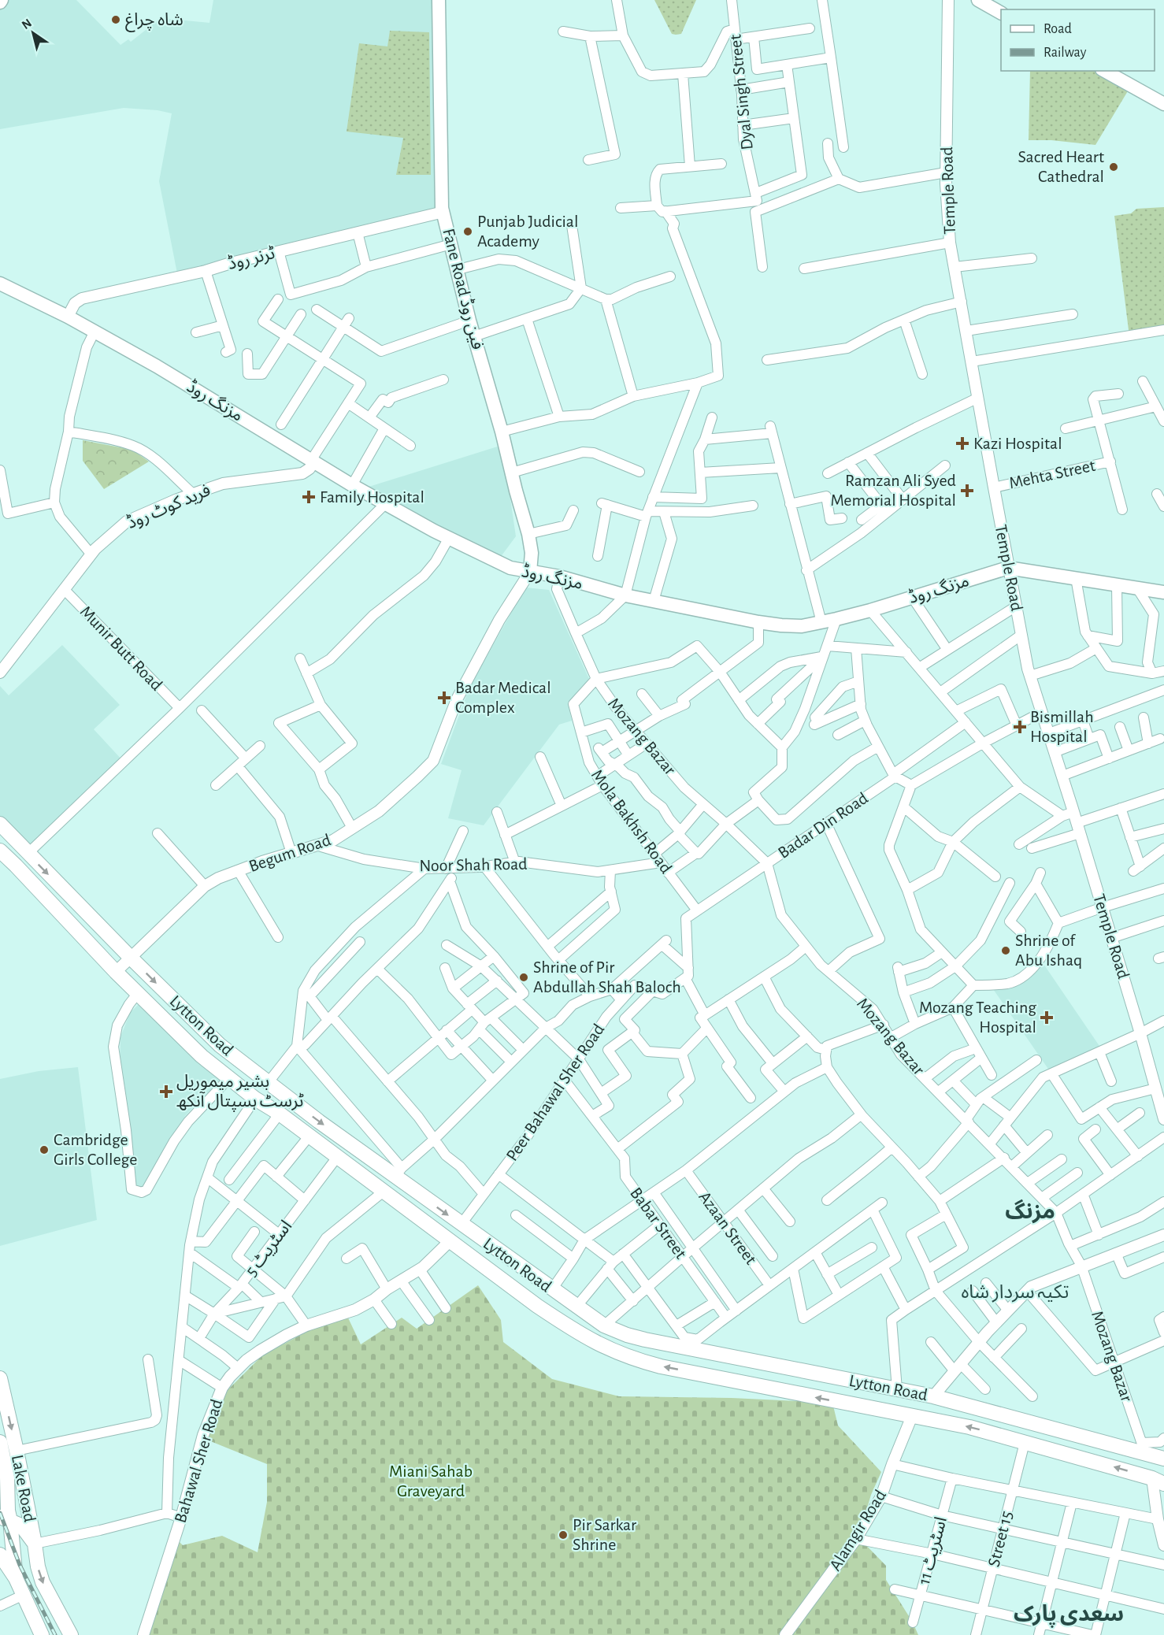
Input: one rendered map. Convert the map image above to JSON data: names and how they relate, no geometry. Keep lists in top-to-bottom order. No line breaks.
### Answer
{"streets":{"main road":["Fane Road فین روڈ","مزنگ روڈ","Lytton Road","Lake Road"],"street":["Dyal Singh Street","Temple Road","ٹرنر روڈ","Mehta Street","فرید کوٹ روڈ","Munir Butt Road","Mozang Bazar","Mola Bakhsh Road","Badar Din Road","Begum Road","Noor Shah Road","Peer Bahawal Sher Road","Babar Street","Azaan Street","اسٹریٹ 5","Bahawal Sher Road","Alamgir Road","Street 15","اسٹریٹ 11"]},"crossings":[["Temple Road","مزنگ روڈ"],["Temple Road","Mehta Street"],["ٹرنر روڈ","Fane Road فین روڈ"],["ٹرنر روڈ","مزنگ روڈ"],["Fane Road فین روڈ","مزنگ روڈ"],["Fane Road فین روڈ","Begum Road"],["مزنگ روڈ","فرید کوٹ روڈ"],["مزنگ روڈ","Mozang Bazar"],["مزنگ روڈ","Begum Road"],["فرید کوٹ روڈ","Munir Butt Road"],["Mozang Bazar","Mola Bakhsh Road"],["Mozang Bazar","Badar Din Road"],["Mozang Bazar","Lytton Road"],["Mola Bakhsh Road","Badar Din Road"],["Mola Bakhsh Road","Noor Shah Road"],["Badar Din Road","Peer Bahawal Sher Road"],["Begum Road","Noor Shah Road"],["Begum Road","Lytton Road"],["Lytton Road","Peer Bahawal Sher Road"],["Lytton Road","اسٹریٹ 5"],["Lytton Road","Bahawal Sher Road"],["Lytton Road","Alamgir Road"],["Lytton Road","Street 15"],["Peer Bahawal Sher Road","Babar Street"]],"districts":["مزنگ","تکیہ سردار شاہ","سعدی پارک"],"parks":["Miani Sahab Graveyard"],"places":{"other":["شاہ چراغ","Sacred Heart Cathedral","Punjab Judicial Academy","Shrine of Abu Ishaq","Shrine of Pir Abdullah Shah Baloch","Cambridge Girls College","Pir Sarkar Shrine"],"health":["Kazi Hospital","Ramzan Ali Syed Memorial Hospital","Family Hospital","Badar Medical Complex","Bismillah Hospital","Mozang Teaching Hospital","بشیر میموریل ٹرسٹ ہسپتال آنکھ"]},"legend":["Road","Railway"],"north":"top left"}
